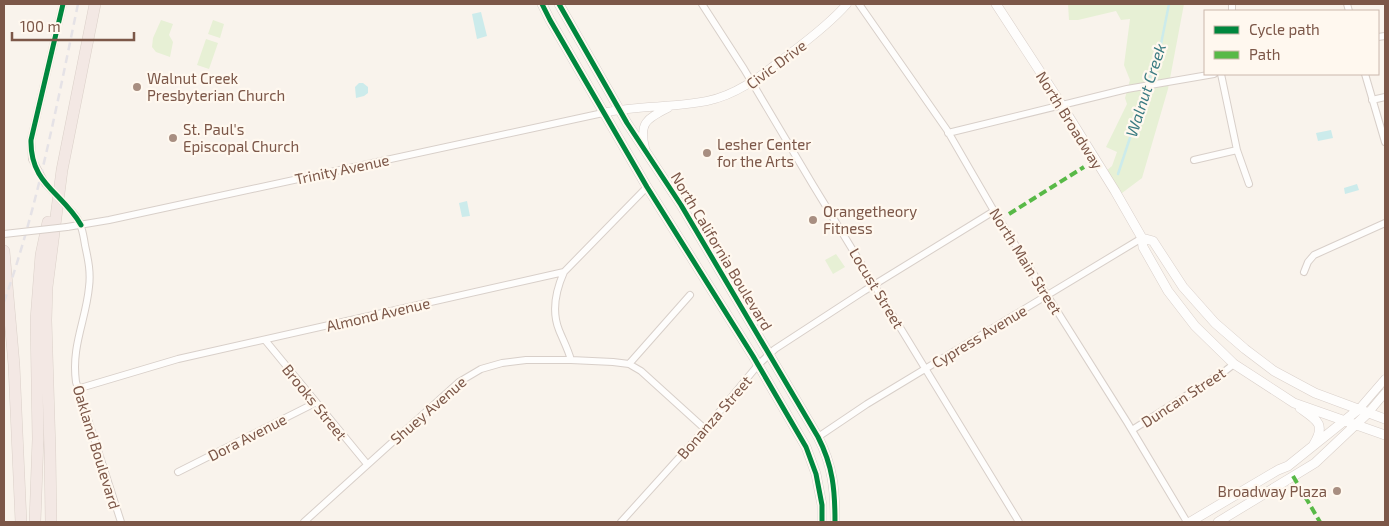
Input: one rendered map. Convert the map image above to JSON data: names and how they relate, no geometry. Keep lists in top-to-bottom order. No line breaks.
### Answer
{"streets":{"main road":["North Broadway","North California Boulevard"],"street":["Civic Drive","Trinity Avenue","North Main Street","Locust Street","Almond Avenue","Cypress Avenue","Duncan Street","Brooks Street","Shuey Avenue","Bonanza Street","Dora Avenue","Oakland Boulevard"]},"crossings":[["Civic Drive","Trinity Avenue"],["Civic Drive","North California Boulevard"],["Civic Drive","Locust Street"],["North Broadway","Cypress Avenue"],["North Broadway","Duncan Street"],["Trinity Avenue","North California Boulevard"],["Trinity Avenue","Oakland Boulevard"],["North California Boulevard","Cypress Avenue"],["North California Boulevard","Bonanza Street"],["North Main Street","Cypress Avenue"],["North Main Street","Duncan Street"],["North Main Street","Bonanza Street"],["Locust Street","Cypress Avenue"],["Locust Street","Bonanza Street"],["Almond Avenue","Brooks Street"],["Almond Avenue","Oakland Boulevard"],["Brooks Street","Shuey Avenue"],["Brooks Street","Dora Avenue"]],"water":["Walnut Creek"],"places":["Walnut Creek Presbyterian Church","St. Paul's Episcopal Church","Lesher Center for the Arts","Orangetheory Fitness","Broadway Plaza"],"legend":["Cycle path","Path"],"scale_bar":"100 m"}
